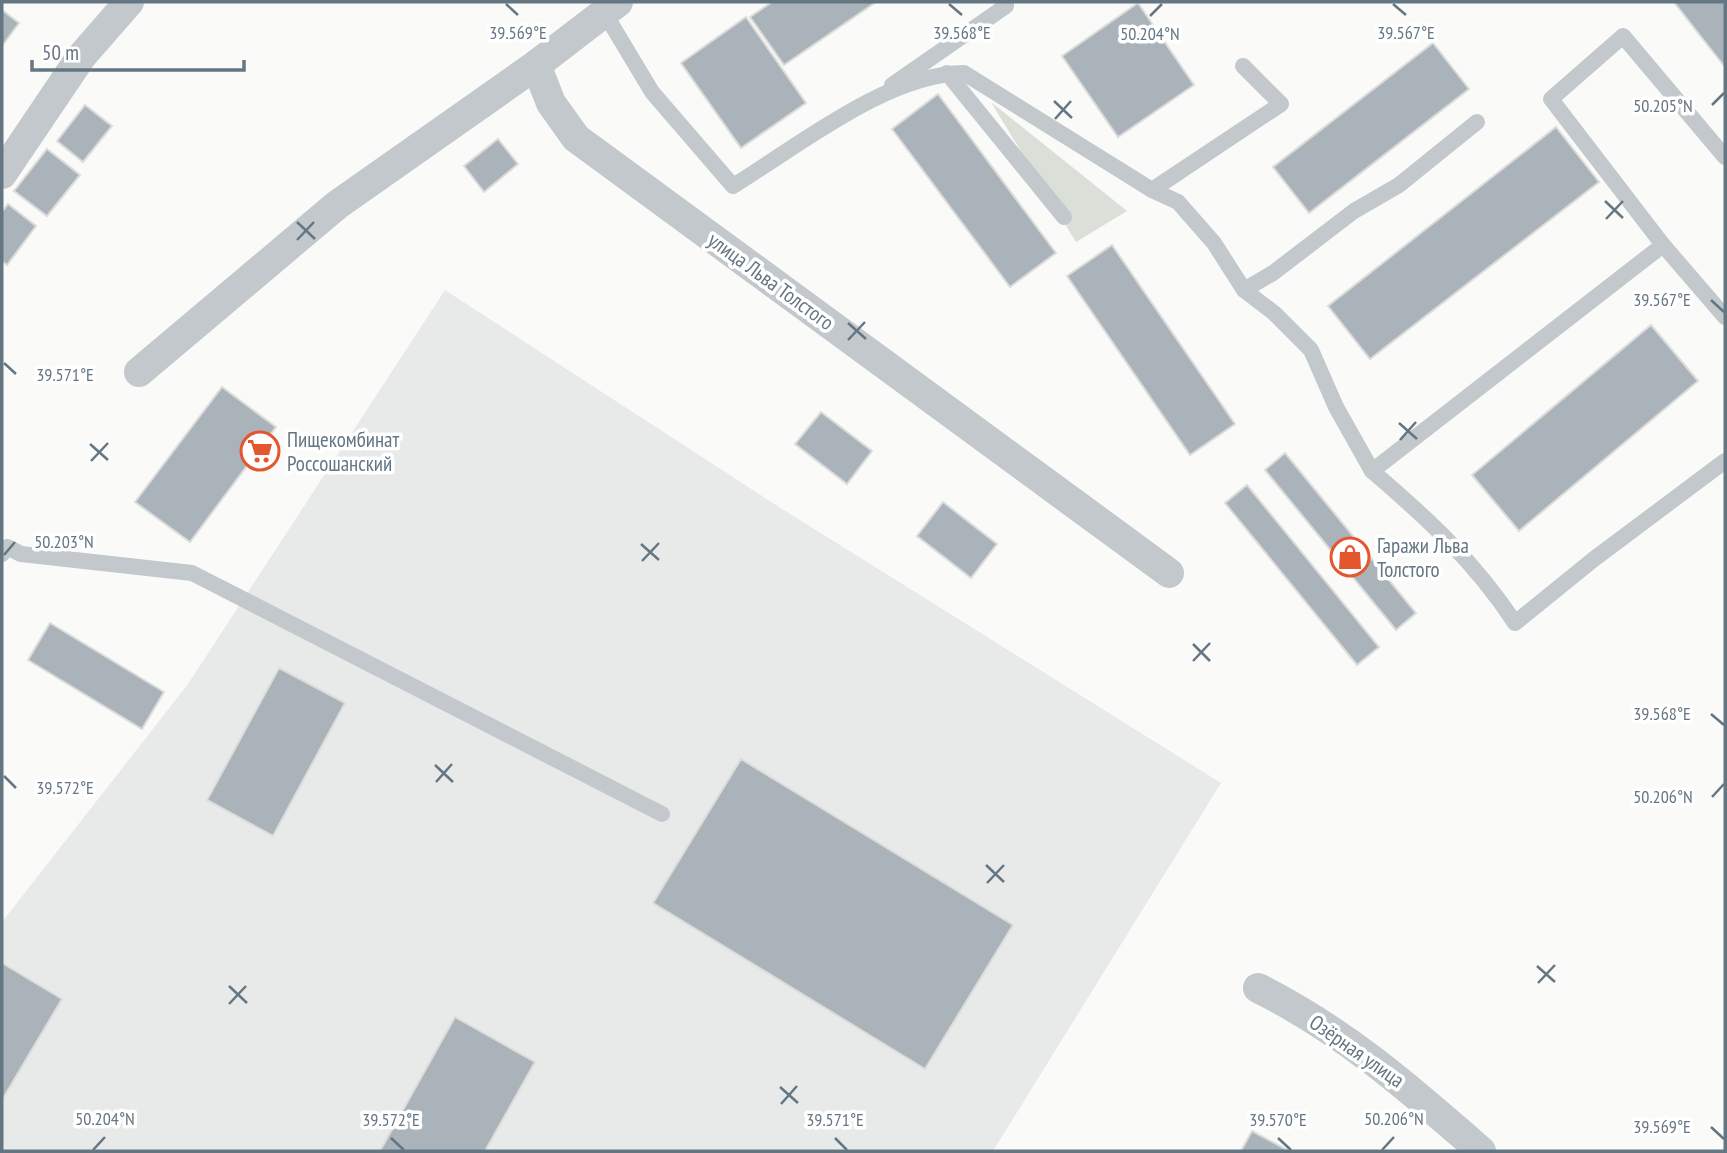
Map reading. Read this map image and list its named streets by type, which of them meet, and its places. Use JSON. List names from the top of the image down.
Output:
{
  "streets": {
    "street": ["улица Льва Толстого", "Озёрная улица"]
  },
  "places": {
    "supermarket": ["Пищекомбинат Россошанский"],
    "shop": ["Гаражи Льва Толстого"]
  },
  "scale_bar": "50 m",
  "coordinates": [
    "39.568°E",
    "39.569°E",
    "39.567°E",
    "50.204°N",
    "50.205°N",
    "39.571°E",
    "50.203°N",
    "39.572°E",
    "50.206°N",
    "39.570°E"
  ]
}
